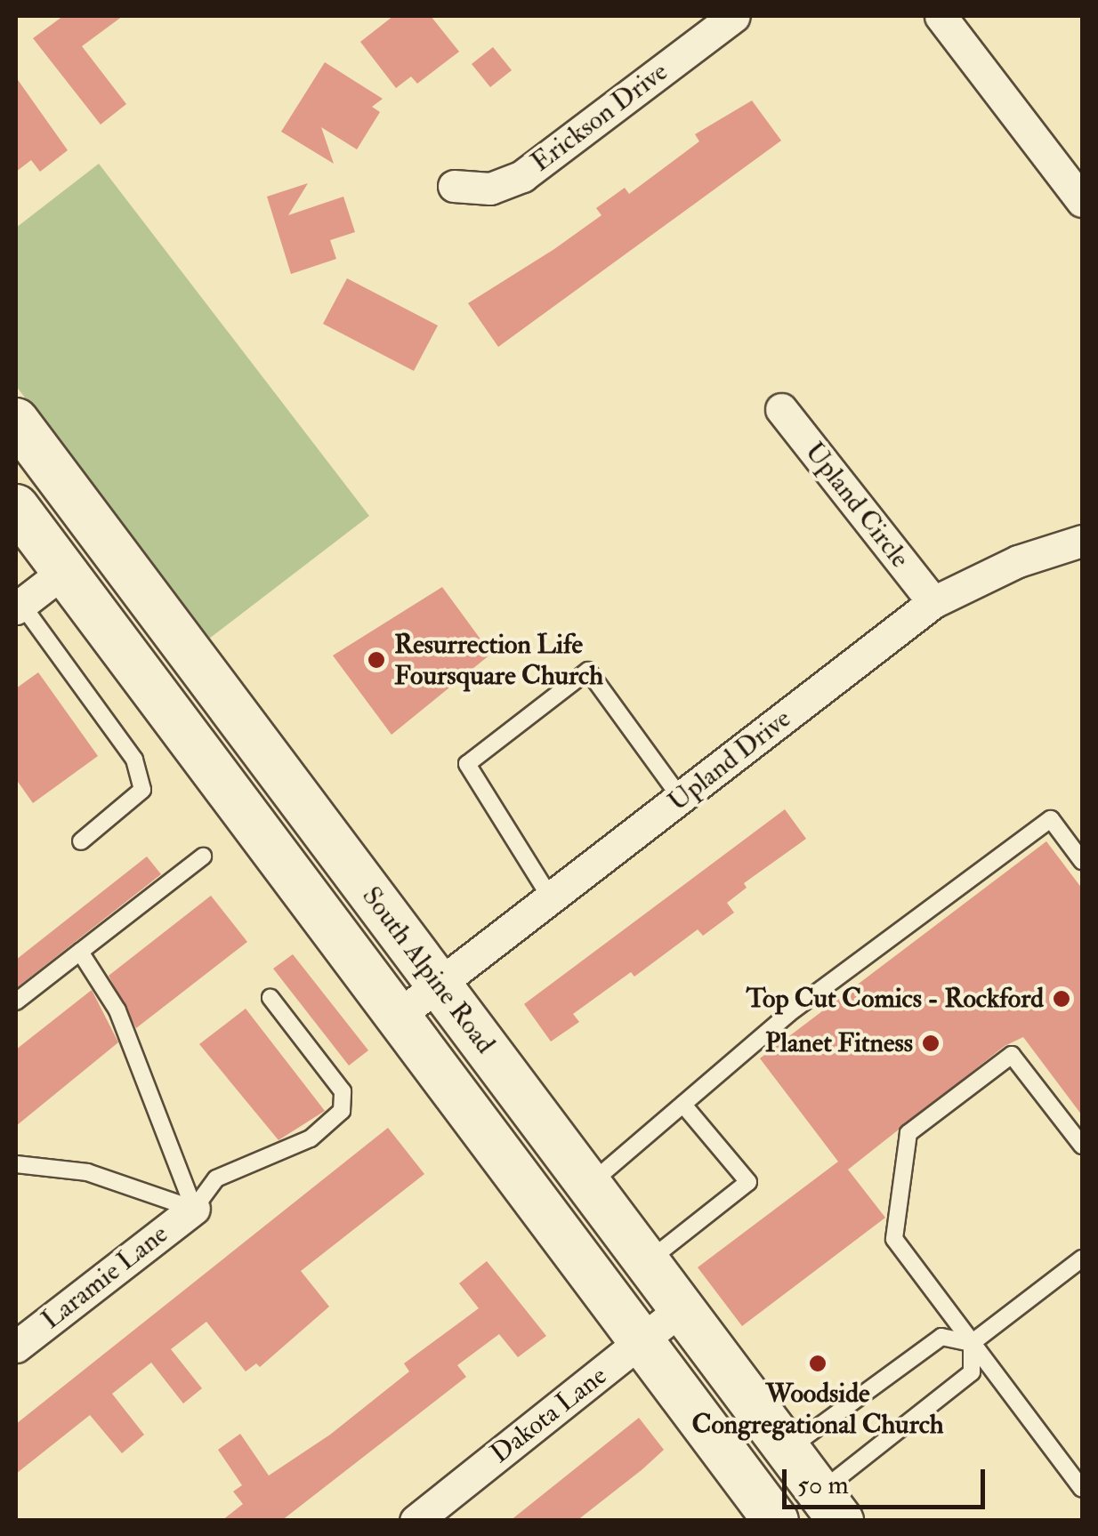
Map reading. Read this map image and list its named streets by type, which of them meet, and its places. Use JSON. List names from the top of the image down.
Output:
{
  "streets": {
    "main road": ["South Alpine Road"],
    "street": [
      "Erickson Drive",
      "Upland Circle",
      "Upland Drive",
      "Laramie Lane",
      "Dakota Lane"
    ]
  },
  "crossings": [
    ["Upland Circle", "Upland Drive"],
    ["Upland Drive", "South Alpine Road"],
    ["South Alpine Road", "Dakota Lane"]
  ],
  "places": [
    "Resurrection Life Foursquare Church",
    "Top Cut Comics - Rockford",
    "Planet Fitness",
    "Woodside Congregational Church"
  ],
  "scale_bar": "50 m"
}
